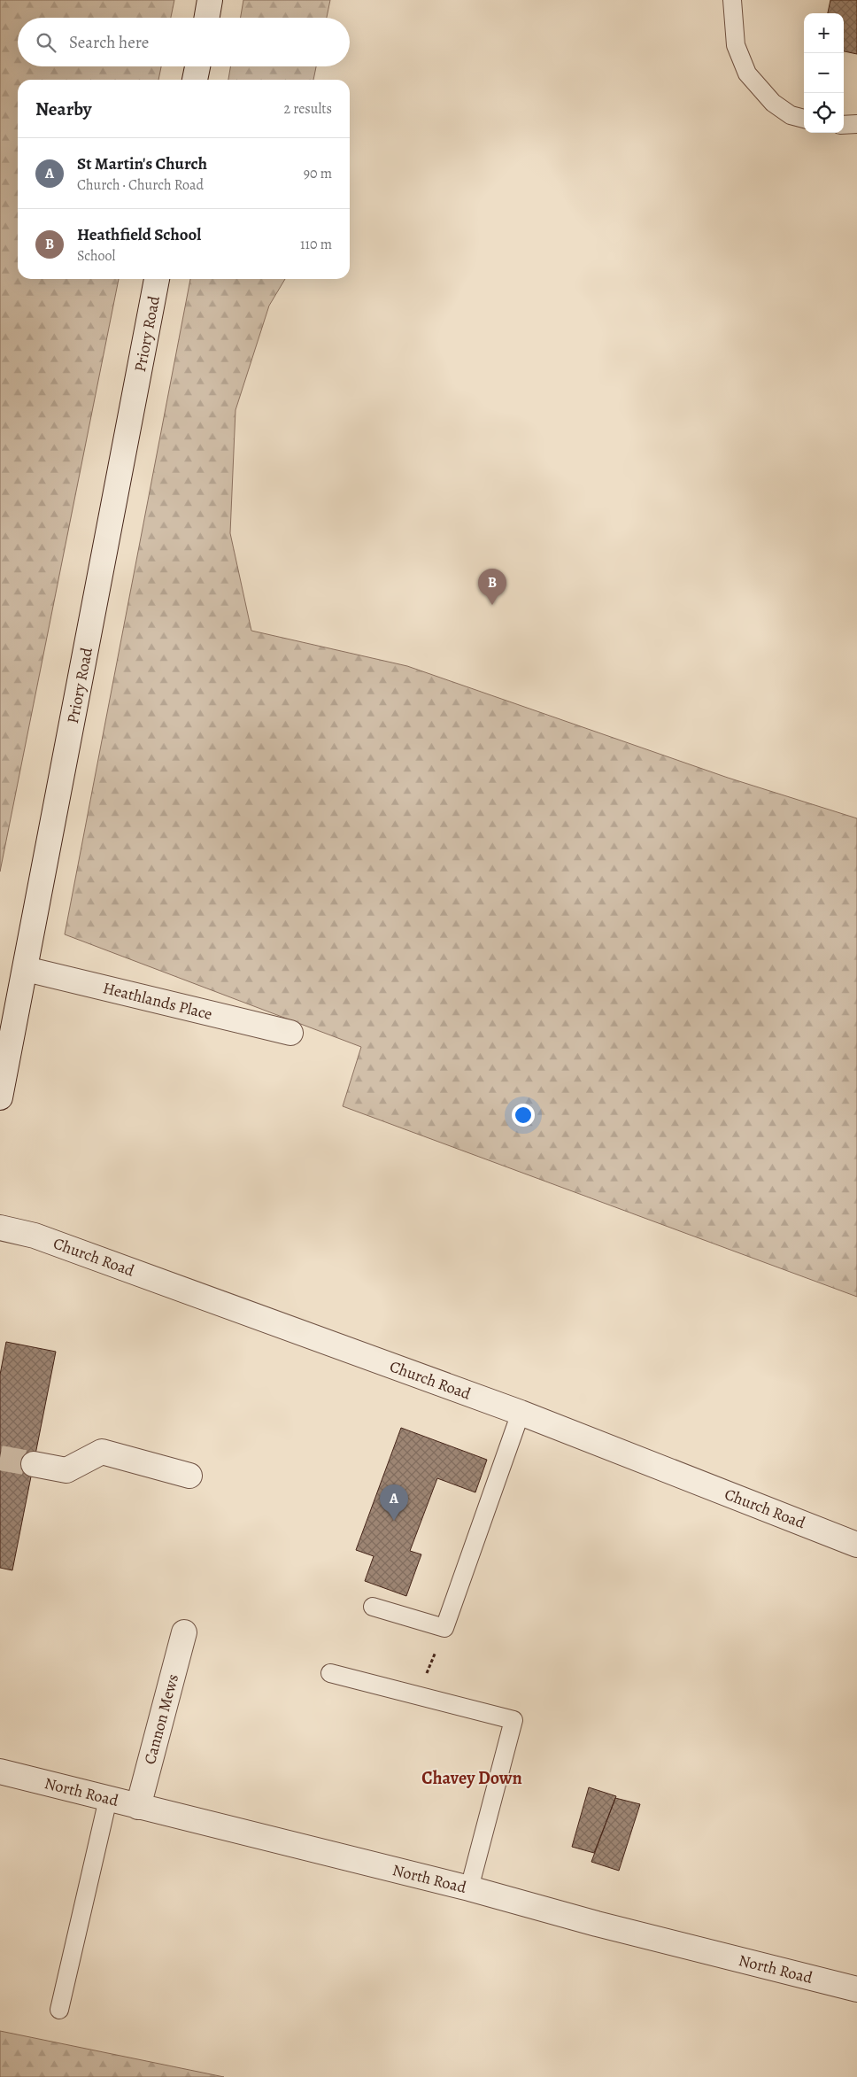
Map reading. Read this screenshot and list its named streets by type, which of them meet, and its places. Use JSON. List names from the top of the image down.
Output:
{
  "streets": {
    "street": [
      "Priory Road",
      "Heathlands Place",
      "Church Road",
      "Cannon Mews",
      "North Road"
    ]
  },
  "crossings": [
    ["Priory Road", "Heathlands Place"],
    ["Cannon Mews", "North Road"]
  ],
  "districts": ["Chavey Down"],
  "page": {
    "map_buttons": ["+", "−"],
    "search": "Search here",
    "heading": ["Nearby", "2 results"],
    "list": [
      {
        "mark": "A",
        "name": "St Martin's Church",
        "note": "Church · Church Road",
        "value": "90 m"
      },
      {
        "mark": "B",
        "name": "Heathfield School",
        "note": "School",
        "value": "110 m"
      }
    ],
    "pins": ["B", "A"]
  }
}
